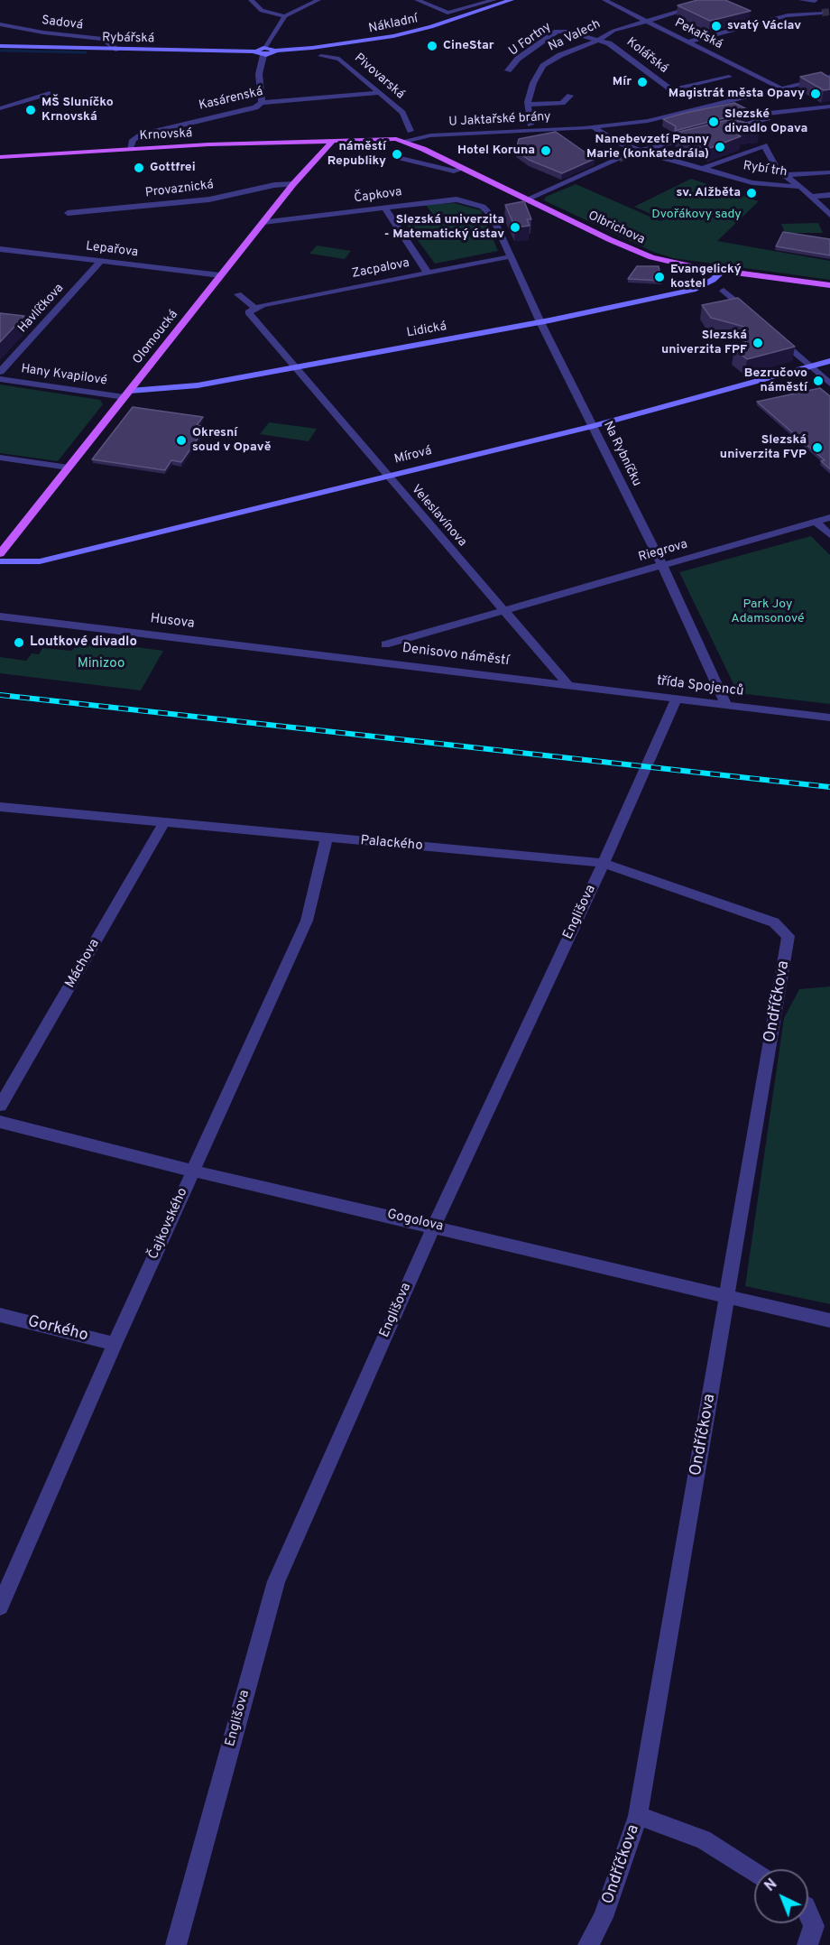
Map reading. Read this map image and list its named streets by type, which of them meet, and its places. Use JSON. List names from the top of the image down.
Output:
{
  "streets": {
    "main road": ["Krnovská", "Olbrichova", "Olomoucká"],
    "street": [
      "Sadová",
      "Nákladní",
      "Pekařská",
      "Na Valech",
      "Rybářská",
      "U Fortny",
      "Kolářská",
      "Pivovarská",
      "Kasárenská",
      "U Jaktařské brány",
      "Rybí trh",
      "Provaznická",
      "Čapkova",
      "Lepařova",
      "Zacpalova",
      "Havlíčkova",
      "Lidická",
      "Hany Kvapilové",
      "Na Rybníčku",
      "Mírová",
      "Veleslavínova",
      "Riegrova",
      "Husova",
      "Denisovo náměstí",
      "třída Spojenců",
      "Palackého",
      "Englišova",
      "Máchova",
      "Ondříčkova",
      "Gogolova",
      "Čajkovského",
      "Gorkého"
    ]
  },
  "crossings": [
    ["Sadová", "Rybářská"],
    ["Nákladní", "Rybářská"],
    ["Pekařská", "Na Valech"],
    ["Pekařská", "U Jaktařské brány"],
    ["Na Valech", "U Fortny"],
    ["Na Valech", "Kolářská"],
    ["U Fortny", "Kolářská"],
    ["Pivovarská", "Kasárenská"],
    ["Kasárenská", "Krnovská"],
    ["U Jaktařské brány", "Rybí trh"],
    ["U Jaktařské brány", "Olbrichova"],
    ["Krnovská", "Olomoucká"],
    ["Provaznická", "Olomoucká"],
    ["Čapkova", "Olomoucká"],
    ["Čapkova", "Na Rybníčku"],
    ["Olbrichova", "Lidická"],
    ["Lepařova", "Havlíčkova"],
    ["Lepařova", "Olomoucká"],
    ["Zacpalova", "Na Rybníčku"],
    ["Zacpalova", "Veleslavínova"],
    ["Lidická", "Olomoucká"],
    ["Lidická", "Hany Kvapilové"],
    ["Lidická", "Na Rybníčku"],
    ["Lidická", "Veleslavínova"],
    ["Olomoucká", "Hany Kvapilové"],
    ["Na Rybníčku", "Mírová"],
    ["Na Rybníčku", "Riegrova"],
    ["Na Rybníčku", "třída Spojenců"],
    ["Mírová", "Veleslavínova"],
    ["Veleslavínova", "Riegrova"],
    ["Veleslavínova", "Denisovo náměstí"],
    ["Veleslavínova", "třída Spojenců"],
    ["Husova", "Denisovo náměstí"],
    ["Denisovo náměstí", "třída Spojenců"],
    ["třída Spojenců", "Englišova"],
    ["Palackého", "Englišova"],
    ["Palackého", "Máchova"],
    ["Palackého", "Ondříčkova"],
    ["Palackého", "Čajkovského"],
    ["Englišova", "Gogolova"],
    ["Ondříčkova", "Gogolova"],
    ["Gogolova", "Čajkovského"],
    ["Čajkovského", "Gorkého"]
  ],
  "parks": ["Dvořákovy sady", "Park Joy Adamsonové", "Minizoo"],
  "places": [
    "svatý Václav",
    "CineStar",
    "Mír",
    "Magistrát města Opavy",
    "MŠ Sluníčko Krnovská",
    "Slezské divadlo Opava",
    "Nanebevzetí Panny Marie (konkatedrála)",
    "Hotel Koruna",
    "náměstí Republiky",
    "Gottfrei",
    "sv. Alžběta",
    "Slezská univerzita - Matematický ústav",
    "Evangelický kostel",
    "Slezská univerzita FPF",
    "Bezručovo náměstí",
    "Okresní soud v Opavě",
    "Slezská univerzita FVP",
    "Loutkové divadlo"
  ],
  "north": "top left"
}
